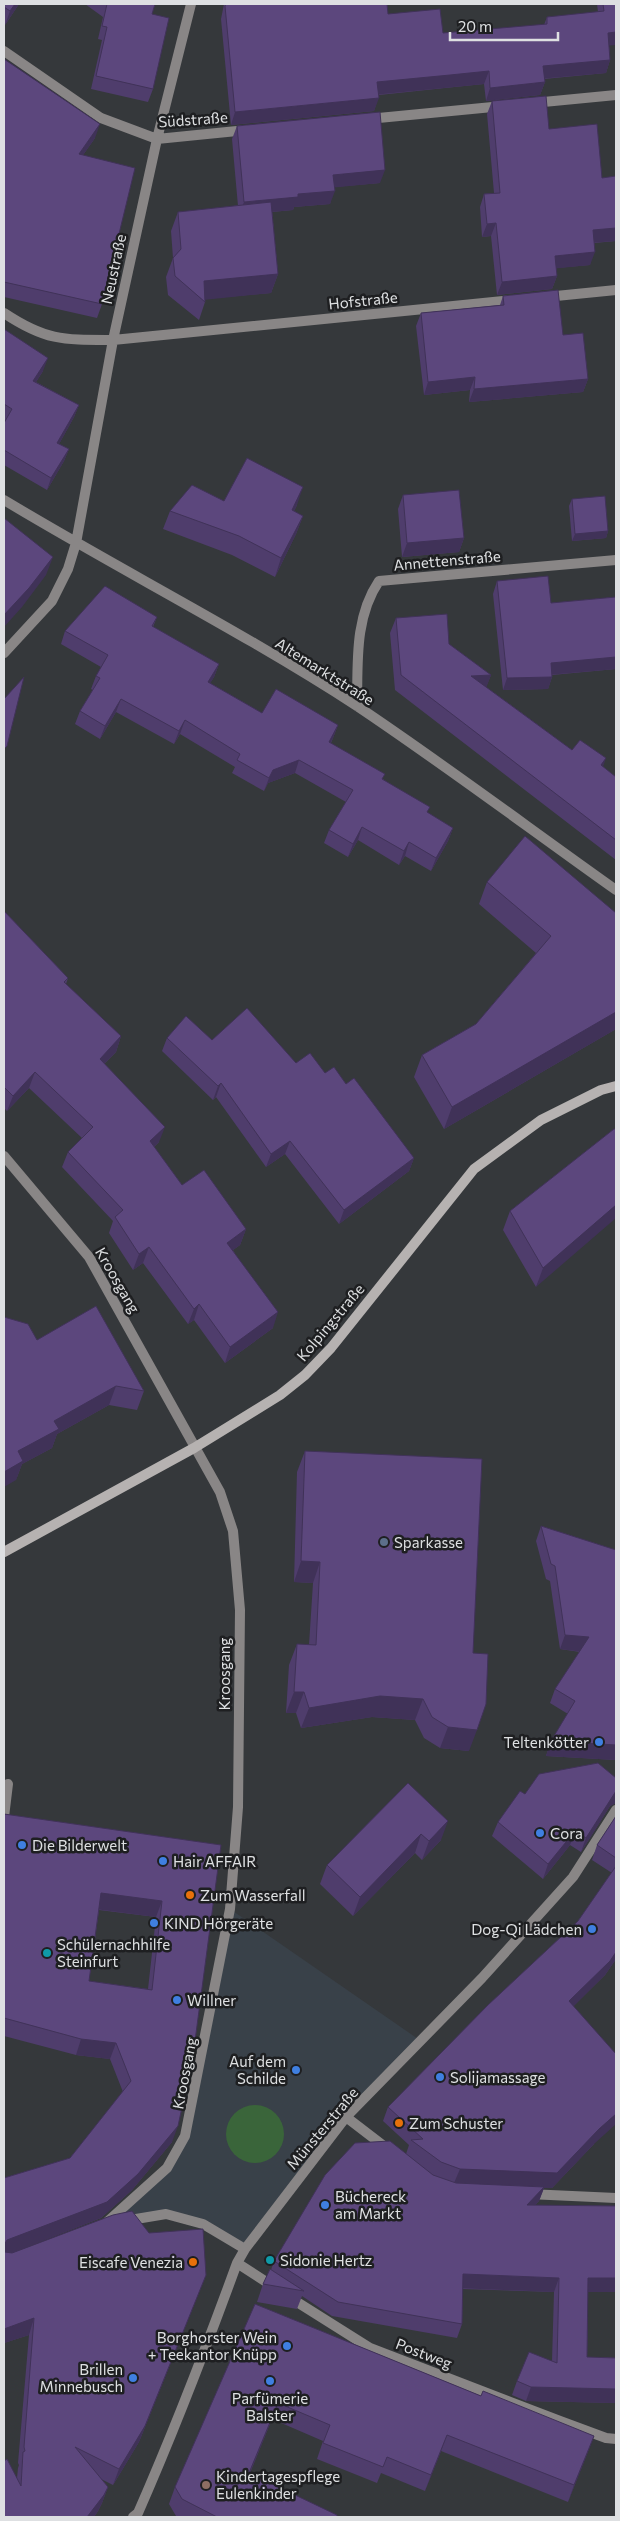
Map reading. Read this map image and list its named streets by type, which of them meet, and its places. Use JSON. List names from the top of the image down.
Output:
{
  "streets": {
    "street": [
      "Südstraße",
      "Neustraße",
      "Hofstraße",
      "Annettenstraße",
      "Altemarktstraße",
      "Kroosgang",
      "Kolpingstraße",
      "Münsterstraße",
      "Postweg"
    ]
  },
  "crossings": [
    ["Südstraße", "Neustraße"],
    ["Neustraße", "Hofstraße"],
    ["Neustraße", "Altemarktstraße"],
    ["Annettenstraße", "Altemarktstraße"],
    ["Kroosgang", "Kolpingstraße"],
    ["Kroosgang", "Münsterstraße"],
    ["Münsterstraße", "Postweg"]
  ],
  "places": [
    "Sparkasse",
    "Teltenkötter",
    "Cora",
    "Die Bilderwelt",
    "Hair AFFAIR",
    "Zum Wasserfall",
    "KIND Hörgeräte",
    "Dog-Qi Lädchen",
    "Schülernachhilfe Steinfurt",
    "Willner",
    "Auf dem Schilde",
    "Solijamassage",
    "Zum Schuster",
    "Büchereck am Markt",
    "Sidonie Hertz",
    "Eiscafe Venezia",
    "Borghorster Wein + Teekantor Knüpp",
    "Brillen Minnebusch",
    "Parfümerie Balster",
    "Kindertagespflege Eulenkinder"
  ],
  "scale_bar": "20 m"
}
